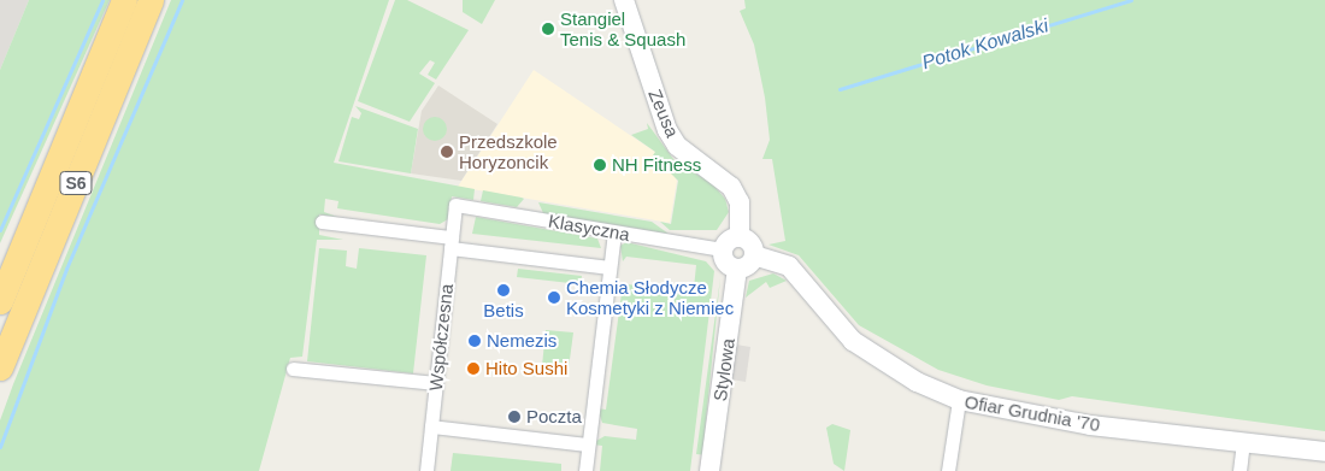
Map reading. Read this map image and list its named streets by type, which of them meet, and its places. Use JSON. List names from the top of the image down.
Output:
{
  "streets": {
    "highway": ["S6"],
    "street": [
      "Zeusa",
      "Klasyczna",
      "Współczesna",
      "Stylowa",
      "Ofiar Grudnia '70"
    ]
  },
  "crossings": [
    ["Zeusa", "Klasyczna"],
    ["Zeusa", "Stylowa"],
    ["Zeusa", "Ofiar Grudnia '70"],
    ["Klasyczna", "Współczesna"],
    ["Klasyczna", "Stylowa"],
    ["Klasyczna", "Ofiar Grudnia '70"],
    ["Stylowa", "Ofiar Grudnia '70"]
  ],
  "water": ["Potok Kowalski"],
  "places": [
    "Stangiel Tenis & Squash",
    "Przedszkole Horyzoncik",
    "NH Fitness",
    "Betis",
    "Chemia Słodycze Kosmetyki z Niemiec",
    "Nemezis",
    "Hito Sushi",
    "Poczta"
  ]
}
